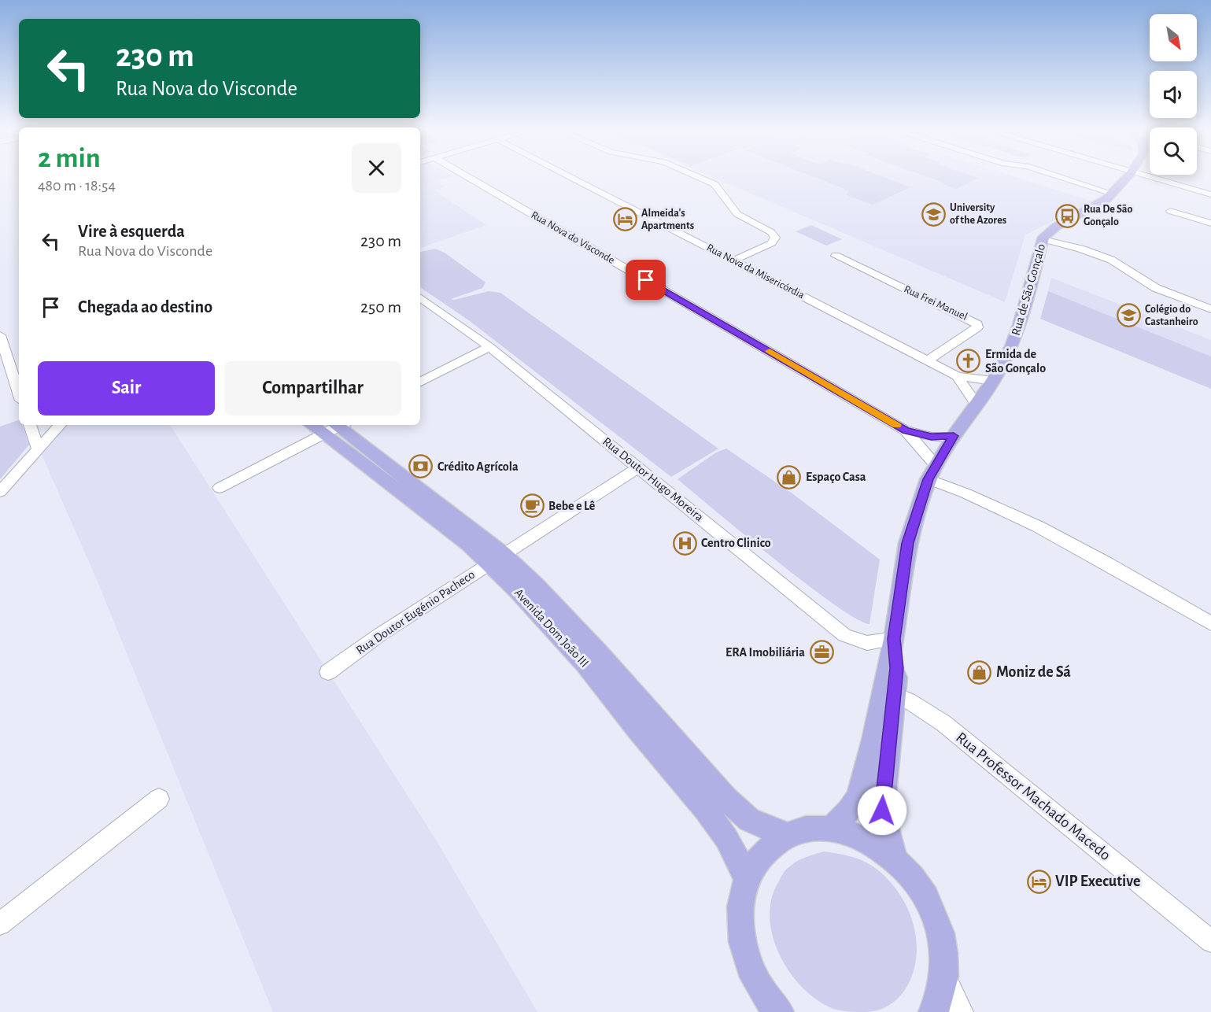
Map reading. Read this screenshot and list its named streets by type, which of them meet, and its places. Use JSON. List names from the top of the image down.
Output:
{
  "streets": {
    "main road": ["Rua de São Gonçalo", "Avenida Dom João III"],
    "street": [
      "Rua Nova do Visconde",
      "Rua Nova da Misericórdia",
      "Rua Frei Manuel",
      "Rua Doutor Hugo Moreira",
      "Rua Doutor Eugénio Pacheco",
      "Rua Professor Machado Macedo"
    ]
  },
  "crossings": [
    ["Rua Nova do Visconde", "Rua de São Gonçalo"],
    ["Rua Nova da Misericórdia", "Rua de São Gonçalo"],
    ["Rua Nova da Misericórdia", "Rua Frei Manuel"],
    ["Rua de São Gonçalo", "Rua Doutor Hugo Moreira"],
    ["Rua de São Gonçalo", "Rua Professor Machado Macedo"],
    ["Rua Doutor Hugo Moreira", "Rua Doutor Eugénio Pacheco"],
    ["Rua Doutor Eugénio Pacheco", "Avenida Dom João III"]
  ],
  "places": {
    "school or university": ["University of the Azores", "Colégio do Castanheiro"],
    "bus stop": ["Rua De São Gonçalo"],
    "hotel": ["Almeida's Apartments", "VIP Executive"],
    "church": ["Ermida de São Gonçalo"],
    "bank": ["Crédito Agrícola"],
    "shop": ["Espaço Casa", "Moniz de Sá"],
    "cafe": ["Bebe e Lê"],
    "hospital": ["Centro Clinico"],
    "office": ["ERA Imobiliária"]
  },
  "north": "bottom right",
  "page": {
    "turn": ["230 m", "Rua Nova do Visconde"],
    "heading": ["2 min", "480 m · 18:54"],
    "list": [
      {
        "name": "Vire à esquerda",
        "note": "Rua Nova do Visconde",
        "value": "230 m"
      },
      {
        "name": "Chegada ao destino",
        "value": "250 m"
      }
    ],
    "buttons": ["Sair", "Compartilhar"]
  }
}
